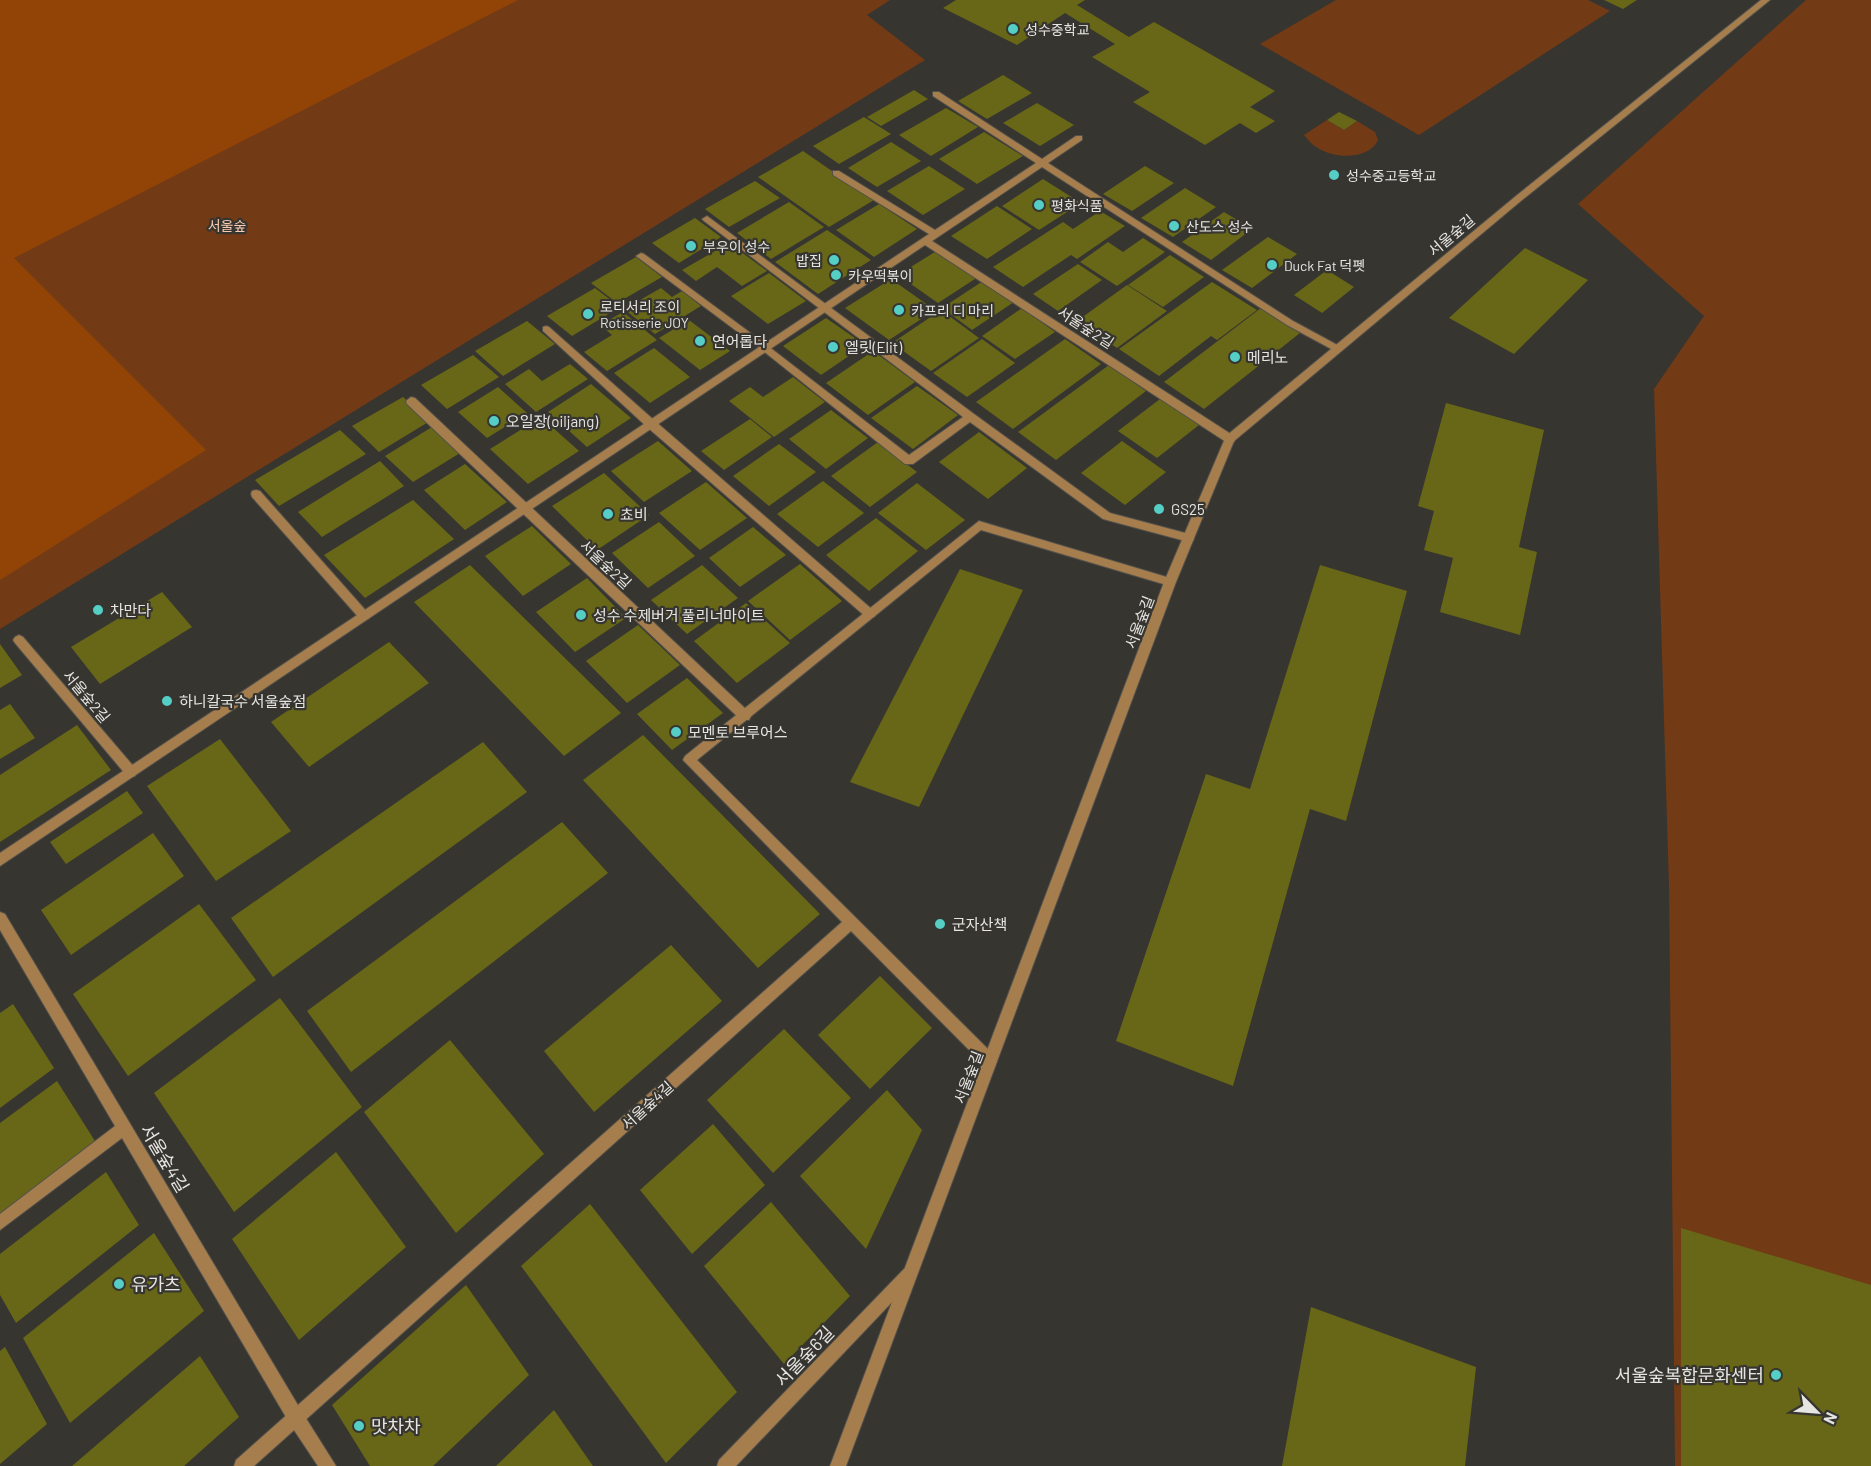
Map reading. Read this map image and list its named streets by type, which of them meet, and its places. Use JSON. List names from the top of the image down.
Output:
{
  "streets": {
    "street": [
      "서울숲길",
      "서울숲2길",
      "서울숲4길",
      "서울숲6길"
    ]
  },
  "crossings": [
    ["서울숲길", "서울숲2길"],
    ["서울숲길", "서울숲6길"]
  ],
  "parks": ["서울숲"],
  "places": [
    "성수중학교",
    "성수중고등학교",
    "평화식품",
    "산도스 성수",
    "부우이 성수",
    "밥집",
    "Duck Fat 덕펫",
    "카우떡볶이",
    "카프리 디 마리",
    "로티서리 조이 Rotisserie JOY",
    "연어롭다",
    "엘릿(Elit)",
    "메리노",
    "오일장(oiljang)",
    "GS25",
    "쵸비",
    "차만다",
    "성수 수제버거 풀리너마이트",
    "하니칼국수 서울숲점",
    "모멘토 브루어스",
    "군자산책",
    "유가츠",
    "서울숲복합문화센터",
    "맛차차"
  ],
  "north": "bottom right"
}
